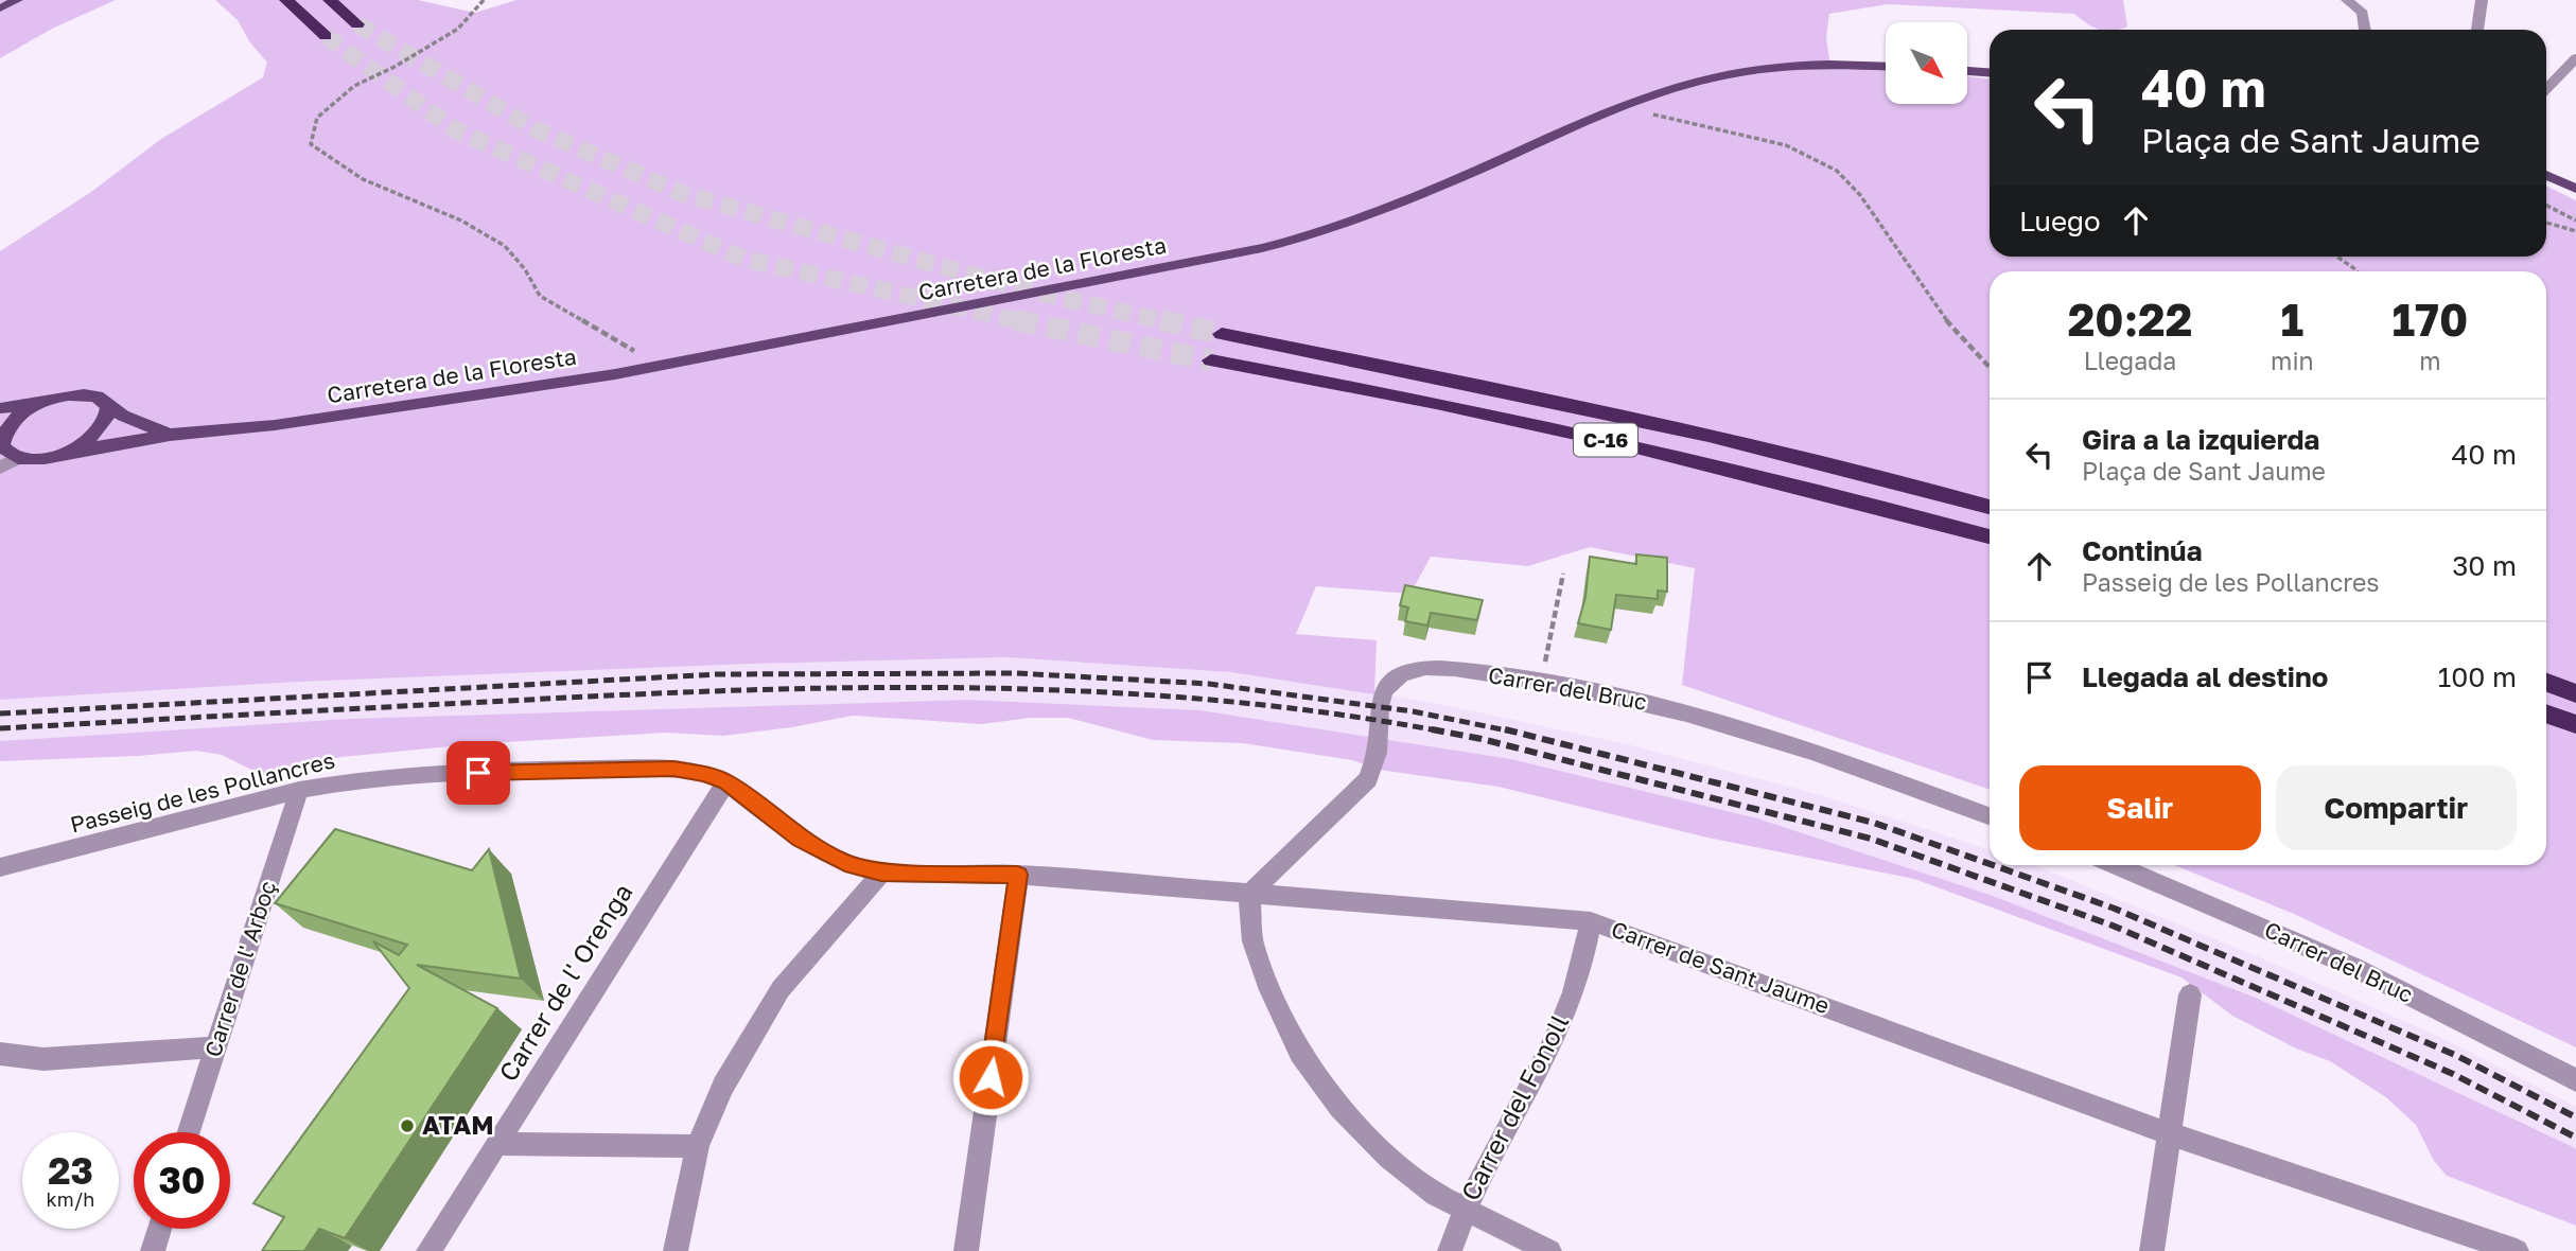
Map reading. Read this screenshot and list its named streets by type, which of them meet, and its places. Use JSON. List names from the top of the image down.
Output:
{
  "streets": {
    "highway": ["C-16"],
    "main road": ["Carretera de la Floresta"],
    "street": [
      "Carrer del Bruc",
      "Passeig de les Pollancres",
      "Carrer de Sant Jaume",
      "Carrer de l' Arboç",
      "Carrer de l' Orenga",
      "Carrer del Fonoll"
    ]
  },
  "crossings": [
    ["Carrer del Bruc", "Carrer de Sant Jaume"],
    ["Passeig de les Pollancres", "Carrer de Sant Jaume"],
    ["Passeig de les Pollancres", "Carrer de l' Arboç"],
    ["Passeig de les Pollancres", "Carrer de l' Orenga"],
    ["Carrer de Sant Jaume", "Carrer del Fonoll"]
  ],
  "places": ["ATAM"],
  "north": "bottom right",
  "page": {
    "turn": ["40 m", "Plaça de Sant Jaume"],
    "then": "Luego",
    "eta": [
      "20:22",
      "Llegada",
      "1",
      "min",
      "170",
      "m"
    ],
    "list": [
      {
        "name": "Gira a la izquierda",
        "note": "Plaça de Sant Jaume",
        "value": "40 m"
      },
      {
        "name": "Continúa",
        "note": "Passeig de les Pollancres",
        "value": "30 m"
      },
      {
        "name": "Llegada al destino",
        "value": "100 m"
      }
    ],
    "buttons": ["Salir", "Compartir"],
    "speed": "23 km/h",
    "limit": "30"
  }
}
